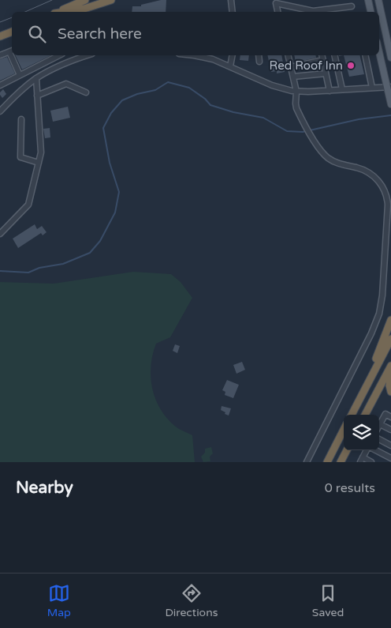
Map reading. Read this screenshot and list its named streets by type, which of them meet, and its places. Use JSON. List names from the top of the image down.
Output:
{
  "places": ["Red Roof Inn"],
  "page": {
    "search": "Search here",
    "heading": ["Nearby", "0 results"],
    "nav": ["Map", "Directions", "Saved"]
  }
}
